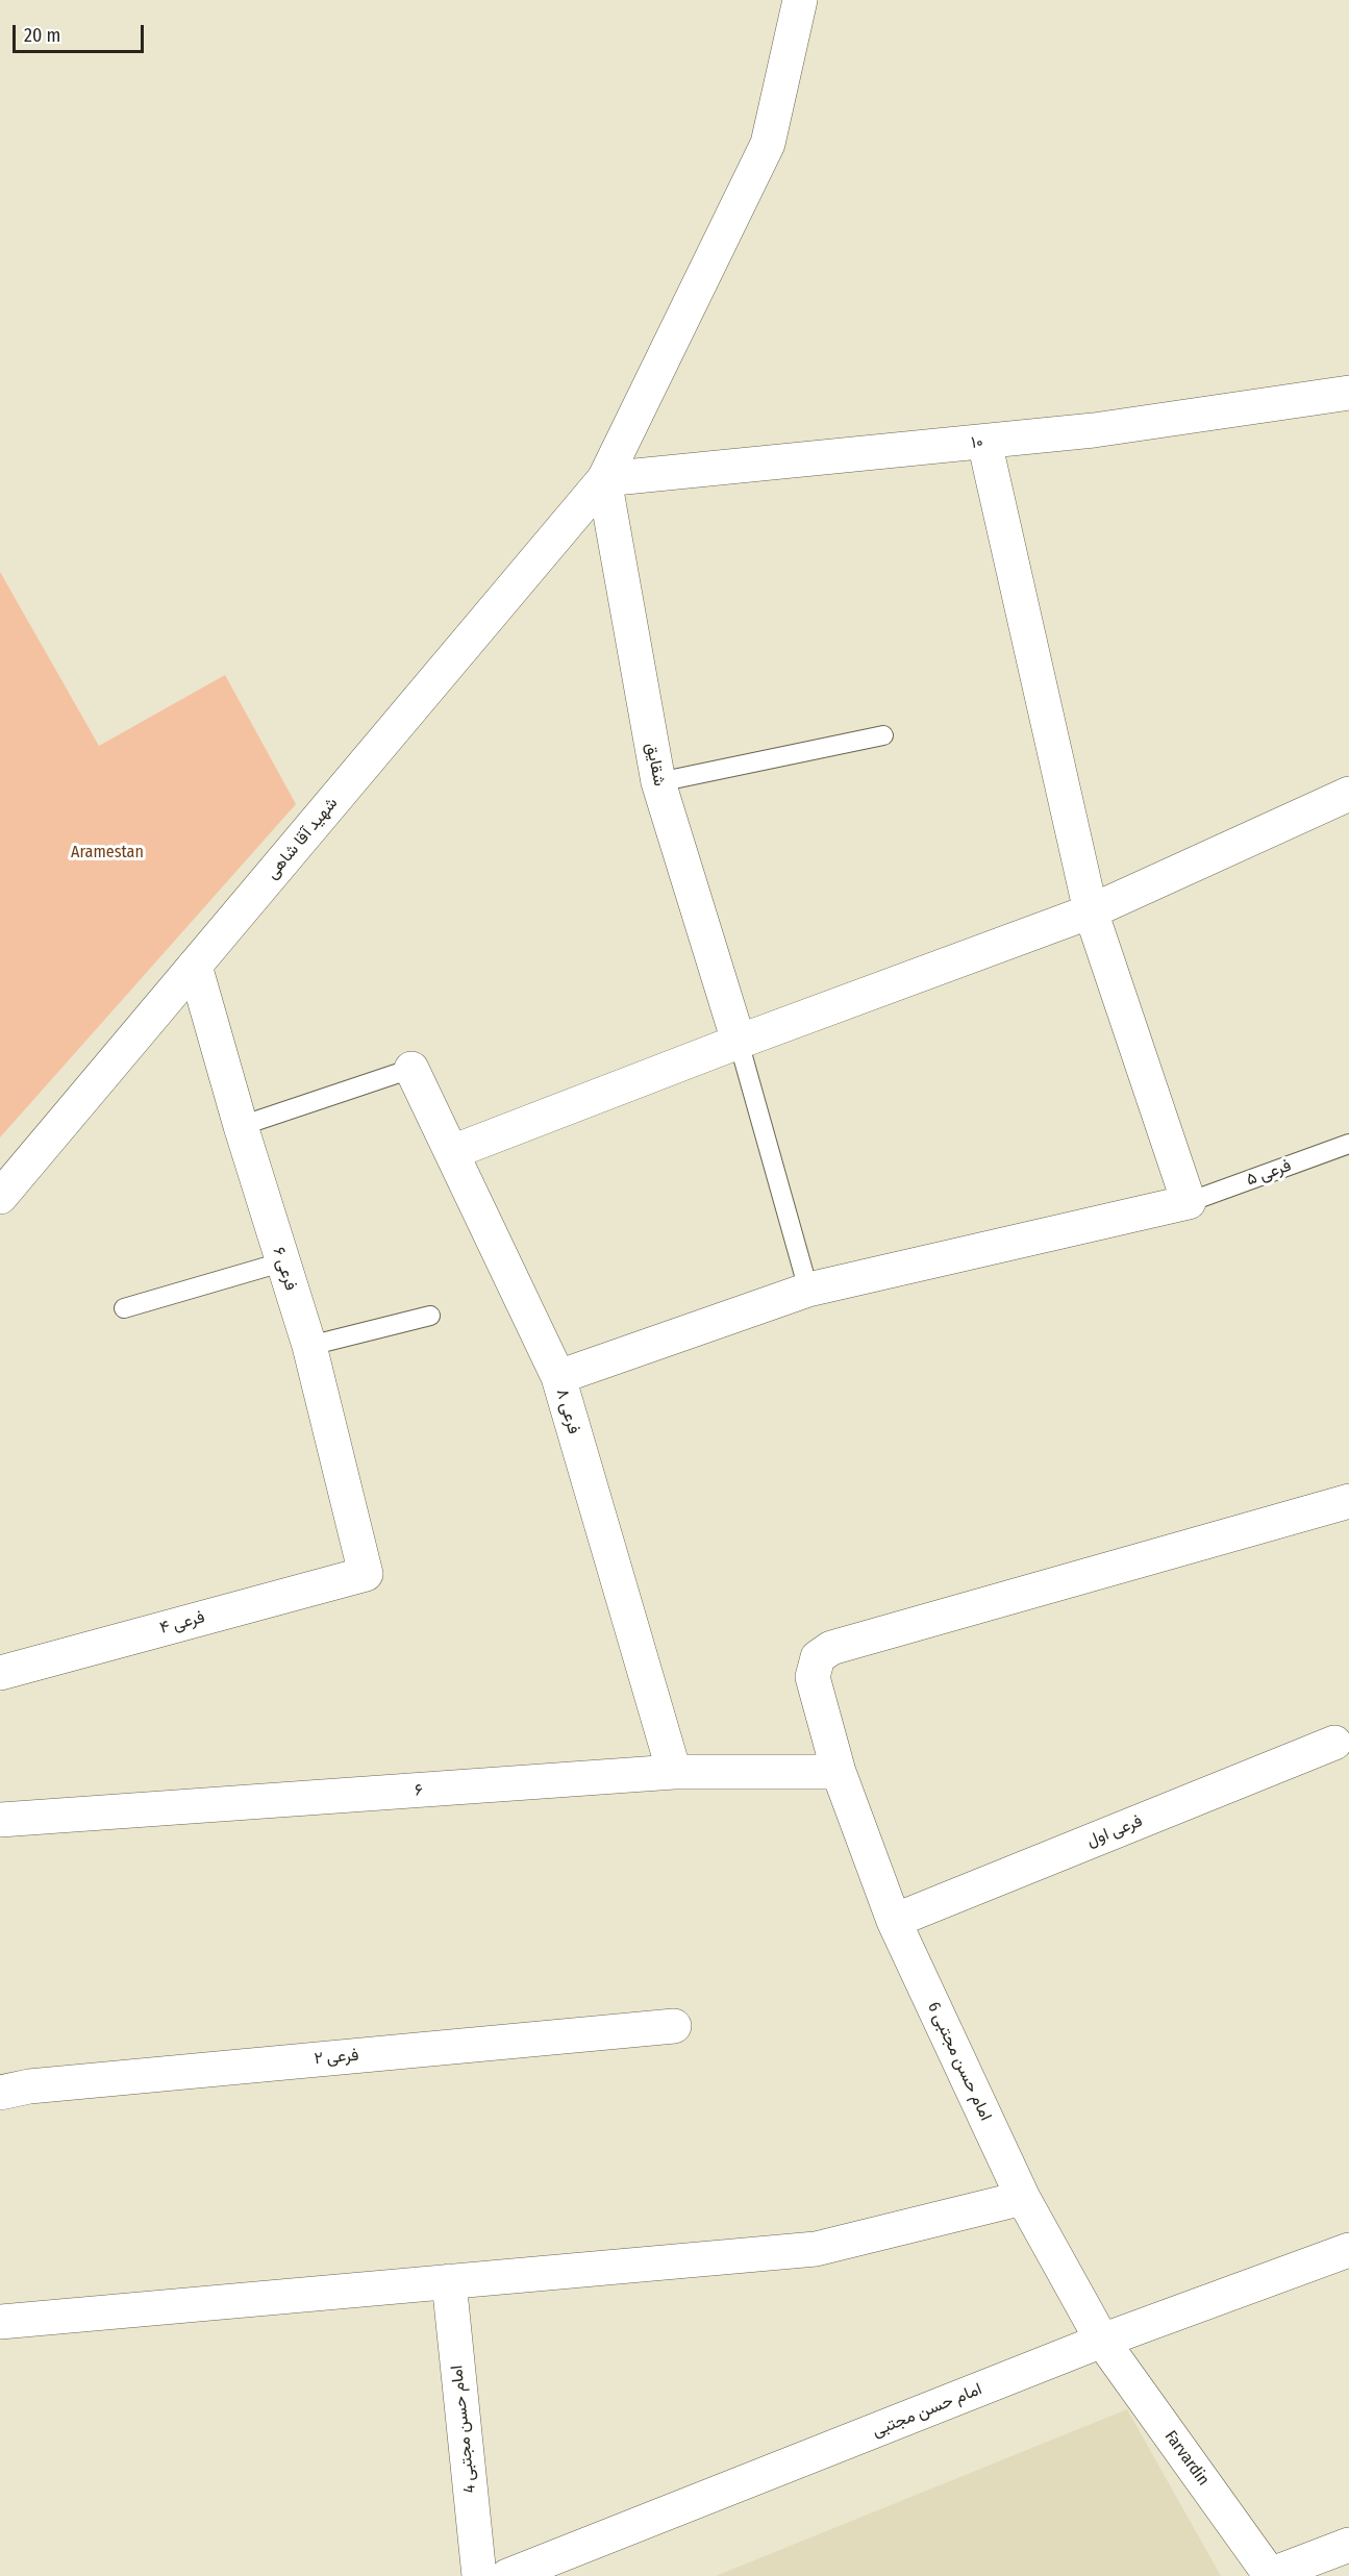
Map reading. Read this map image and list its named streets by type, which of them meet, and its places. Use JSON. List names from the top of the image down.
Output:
{
  "streets": {
    "street": [
      "۱۰",
      "شقایق",
      "شهید آقا شاهی",
      "فرعی ۶",
      "فرعی ۸",
      "فرعی ۴",
      "۶",
      "فرعی اول",
      "فرعی ۲",
      "امام حسن مجتبی 6",
      "امام حسن مجتبی",
      "امام حسن مجتبی 4",
      "Farvardin"
    ],
    "lane": ["فرعی ۵"]
  },
  "crossings": [
    ["۱۰", "شقایق"],
    ["۱۰", "شهید آقا شاهی"],
    ["شقایق", "شهید آقا شاهی"],
    ["شهید آقا شاهی", "فرعی ۶"],
    ["فرعی ۶", "فرعی ۴"],
    ["فرعی ۸", "۶"],
    ["۶", "امام حسن مجتبی 6"],
    ["فرعی اول", "امام حسن مجتبی 6"],
    ["امام حسن مجتبی 6", "امام حسن مجتبی"],
    ["امام حسن مجتبی 6", "Farvardin"],
    ["امام حسن مجتبی", "Farvardin"]
  ],
  "parks": ["Aramestan"],
  "scale_bar": "20 m"
}
